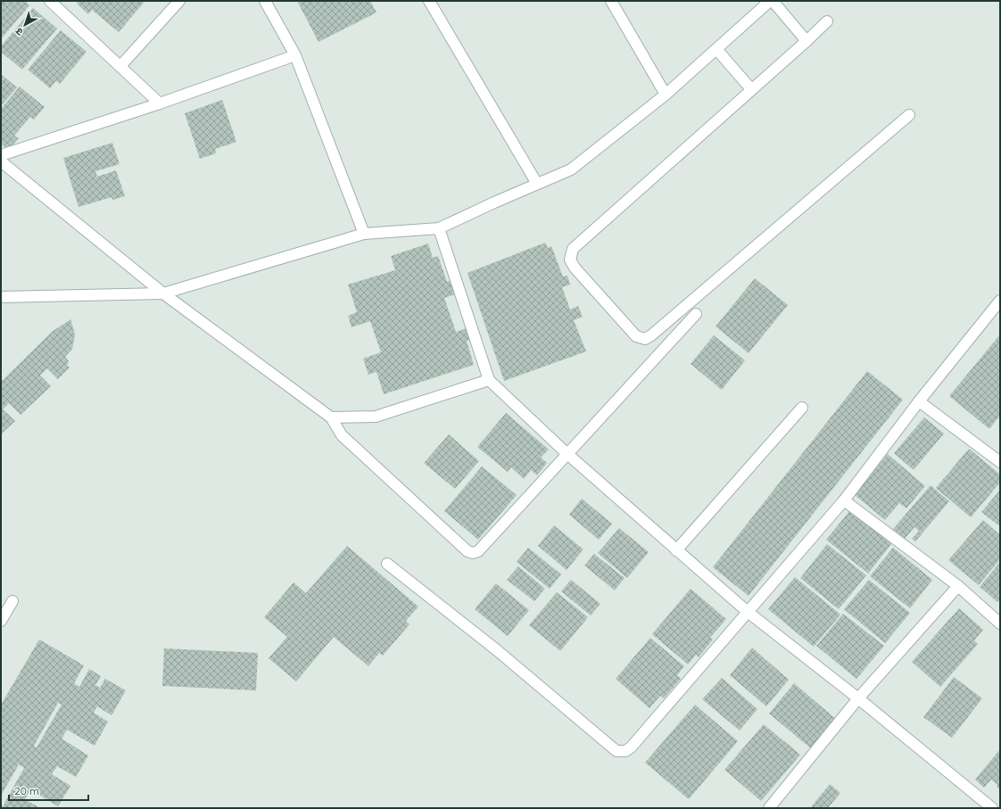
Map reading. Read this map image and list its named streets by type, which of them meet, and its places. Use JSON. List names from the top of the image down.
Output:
{
  "scale_bar": "20 m",
  "north": "bottom left"
}
